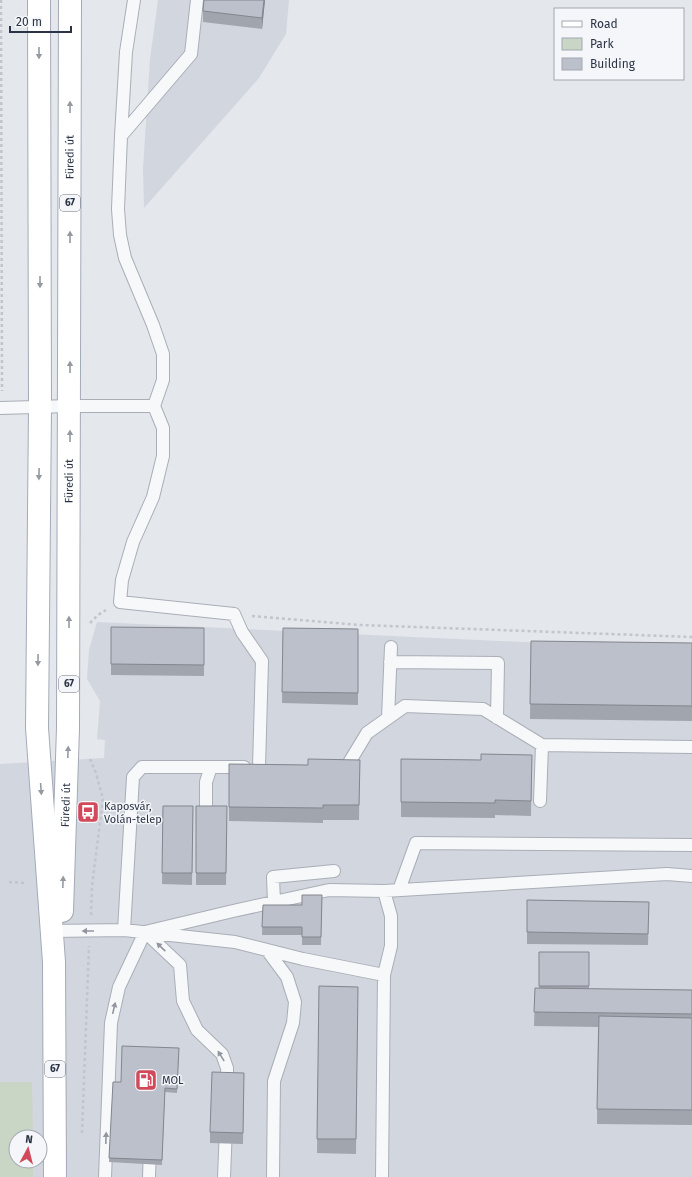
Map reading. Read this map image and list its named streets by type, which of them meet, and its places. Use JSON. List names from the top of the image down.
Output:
{
  "streets": {
    "main road": ["Füredi út", "67"]
  },
  "places": {
    "bus stop": ["Kaposvár, Volán-telep"],
    "fuel station": ["MOL"]
  },
  "legend": ["Road", "Park", "Building"],
  "scale_bar": "20 m",
  "north": "top"
}
